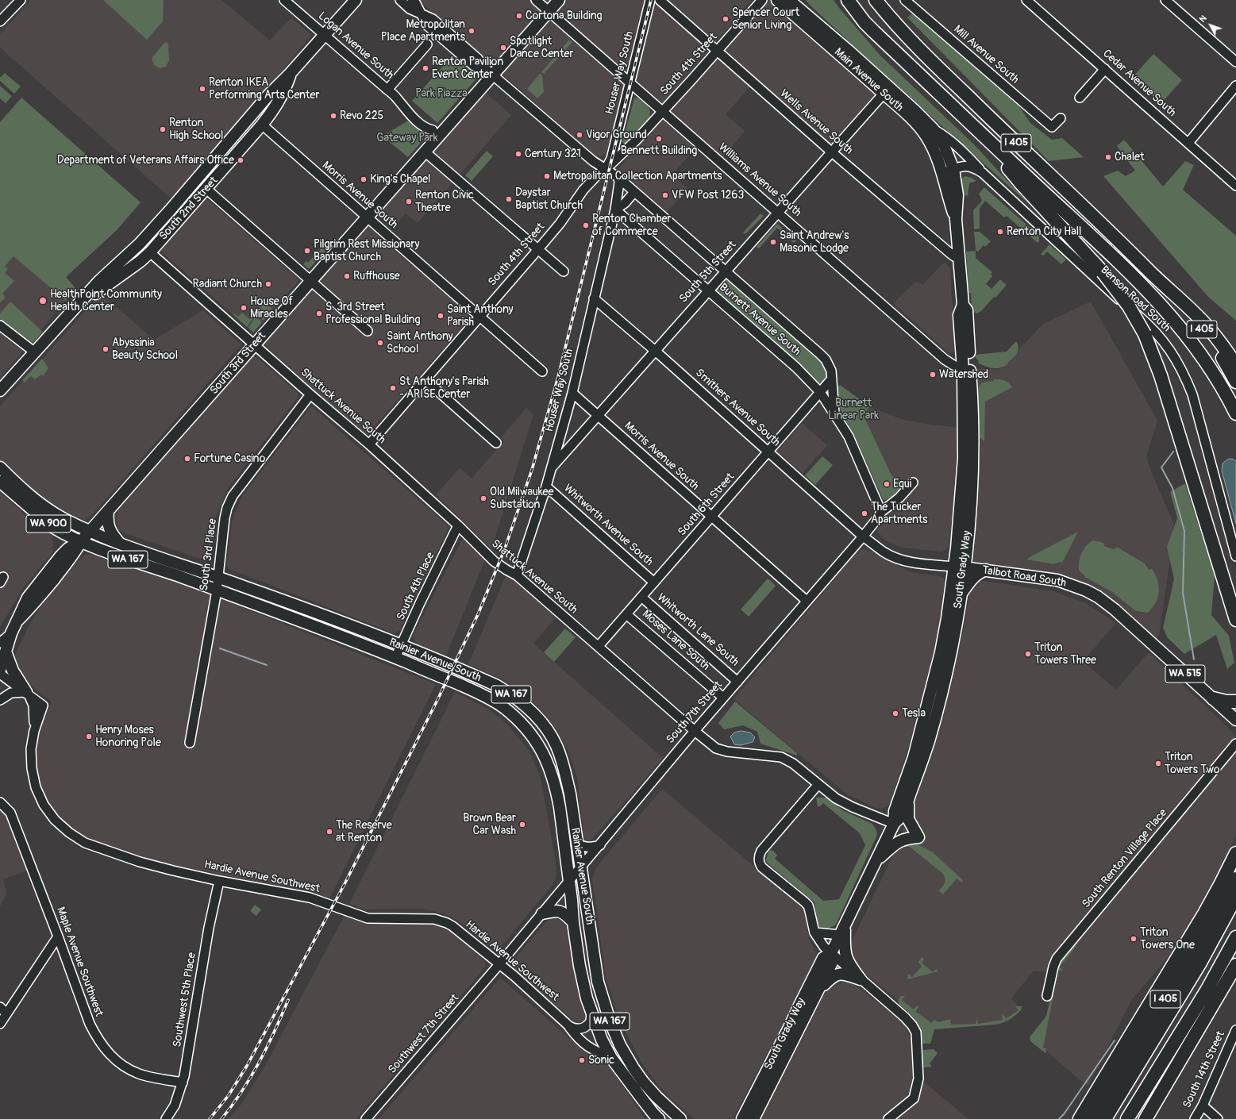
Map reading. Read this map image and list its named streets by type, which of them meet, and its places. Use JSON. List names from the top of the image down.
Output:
{
  "streets": {
    "highway": ["I 405"],
    "main road": [
      "Main Avenue South",
      "South 2nd Street",
      "South 3rd Street",
      "WA 900",
      "WA 167",
      "South Grady Way",
      "Talbot Road South",
      "Rainier Avenue South",
      "WA 515"
    ],
    "street": [
      "Logan Avenue South",
      "Mill Avenue South",
      "South 4th Street",
      "Houser Way South",
      "Cedar Avenue South",
      "Wells Avenue South",
      "Williams Avenue South",
      "Morris Avenue South",
      "South 5th Street",
      "Benson Road South",
      "Burnett Avenue South",
      "Shattuck Avenue South",
      "Smithers Avenue South",
      "South 6th Street",
      "Whitworth Avenue South",
      "South 3rd Place",
      "South 4th Place",
      "Whitworth Lane South",
      "Moses Lane South",
      "South 7th Street",
      "South Renton Village Place",
      "Hardie Avenue Southwest",
      "Maple Avenue Southwest",
      "Southwest 5th Place",
      "Southwest 7th Street",
      "South 14th Street"
    ]
  },
  "crossings": [
    ["Logan Avenue South", "South 2nd Street"],
    ["Logan Avenue South", "South 3rd Street"],
    ["South 4th Street", "Houser Way South"],
    ["South 4th Street", "Wells Avenue South"],
    ["South 4th Street", "Williams Avenue South"],
    ["South 4th Street", "Morris Avenue South"],
    ["South 4th Street", "Burnett Avenue South"],
    ["South 4th Street", "Shattuck Avenue South"],
    ["Houser Way South", "Williams Avenue South"],
    ["Houser Way South", "Morris Avenue South"],
    ["Houser Way South", "South 5th Street"],
    ["Houser Way South", "Burnett Avenue South"],
    ["Houser Way South", "Shattuck Avenue South"],
    ["Houser Way South", "Smithers Avenue South"],
    ["Houser Way South", "Whitworth Avenue South"],
    ["Main Avenue South", "South 5th Street"],
    ["Main Avenue South", "Benson Road South"],
    ["Main Avenue South", "South Grady Way"],
    ["Wells Avenue South", "South 5th Street"],
    ["Wells Avenue South", "South Grady Way"],
    ["Williams Avenue South", "South 5th Street"],
    ["Williams Avenue South", "South 3rd Street"],
    ["Williams Avenue South", "South Grady Way"],
    ["Morris Avenue South", "South 2nd Street"],
    ["Morris Avenue South", "South 5th Street"],
    ["Morris Avenue South", "South 3rd Street"],
    ["Morris Avenue South", "South 6th Street"],
    ["Morris Avenue South", "South 7th Street"],
    ["South 2nd Street", "Shattuck Avenue South"],
    ["South 5th Street", "Burnett Avenue South"],
    ["South 5th Street", "Smithers Avenue South"],
    ["Benson Road South", "South Grady Way"],
    ["Burnett Avenue South", "South 3rd Street"],
    ["Burnett Avenue South", "South 6th Street"],
    ["Burnett Avenue South", "South 7th Street"],
    ["South 3rd Street", "Shattuck Avenue South"],
    ["South 3rd Street", "WA 900"],
    ["South 3rd Street", "Rainier Avenue South"],
    ["Shattuck Avenue South", "South 6th Street"],
    ["Shattuck Avenue South", "South 3rd Place"],
    ["Shattuck Avenue South", "South Grady Way"],
    ["Shattuck Avenue South", "South 4th Place"],
    ["Shattuck Avenue South", "South 7th Street"],
    ["Smithers Avenue South", "South 6th Street"],
    ["Smithers Avenue South", "South Grady Way"],
    ["Smithers Avenue South", "Talbot Road South"],
    ["Smithers Avenue South", "South 7th Street"],
    ["South 6th Street", "Whitworth Avenue South"],
    ["South 6th Street", "Whitworth Lane South"],
    ["South 6th Street", "Moses Lane South"],
    ["WA 900", "Rainier Avenue South"],
    ["South 3rd Place", "Rainier Avenue South"],
    ["South Grady Way", "Talbot Road South"],
    ["South 4th Place", "Rainier Avenue South"],
    ["Whitworth Lane South", "South 7th Street"],
    ["Moses Lane South", "South 7th Street"],
    ["Rainier Avenue South", "South 7th Street"],
    ["Rainier Avenue South", "Hardie Avenue Southwest"],
    ["South 7th Street", "Hardie Avenue Southwest"],
    ["South 7th Street", "Southwest 7th Street"],
    ["Hardie Avenue Southwest", "Southwest 5th Place"],
    ["Hardie Avenue Southwest", "Southwest 7th Street"],
    ["Maple Avenue Southwest", "Southwest 5th Place"]
  ],
  "parks": ["Park Piazza", "Gateway Park", "Burnett Linear Park"],
  "places": [
    "Cortona Building",
    "Spencer Court Senior Living",
    "Metropolitan Place Apartments",
    "Spotlight Dance Center",
    "Renton Pavilion Event Center",
    "Renton IKEA Performing Arts Center",
    "Revo 225",
    "Renton High School",
    "Vigor Ground",
    "Bennett Building",
    "Century 321",
    "Chalet",
    "Department of Veterans Affairs Office",
    "Metropolitan Collection Apartments",
    "King's Chapel",
    "VFW Post 1263",
    "Daystar Baptist Church",
    "Renton Civic Theatre",
    "Renton Chamber of Commerce",
    "Renton City Hall",
    "Saint Andrew's Masonic Lodge",
    "Pilgrim Rest Missionary Baptist Church",
    "Ruffhouse",
    "Radiant Church",
    "HealthPoint Community Health Center",
    "House Of Miracles",
    "S. 3rd Street Professional Building",
    "Saint Anthony Parish",
    "Saint Anthony School",
    "Abyssinia Beauty School",
    "Watershed",
    "St Anthony's Parish - ARISE Center",
    "Fortune Casino",
    "Equi",
    "Old Milwaukee Substation",
    "The Tucker Apartments",
    "Triton Towers Three",
    "Tesla",
    "Henry Moses Honoring Pole",
    "Triton Towers Two",
    "Brown Bear Car Wash",
    "The Reserve at Renton",
    "Triton Towers One",
    "Sonic"
  ],
  "north": "top left"
}
